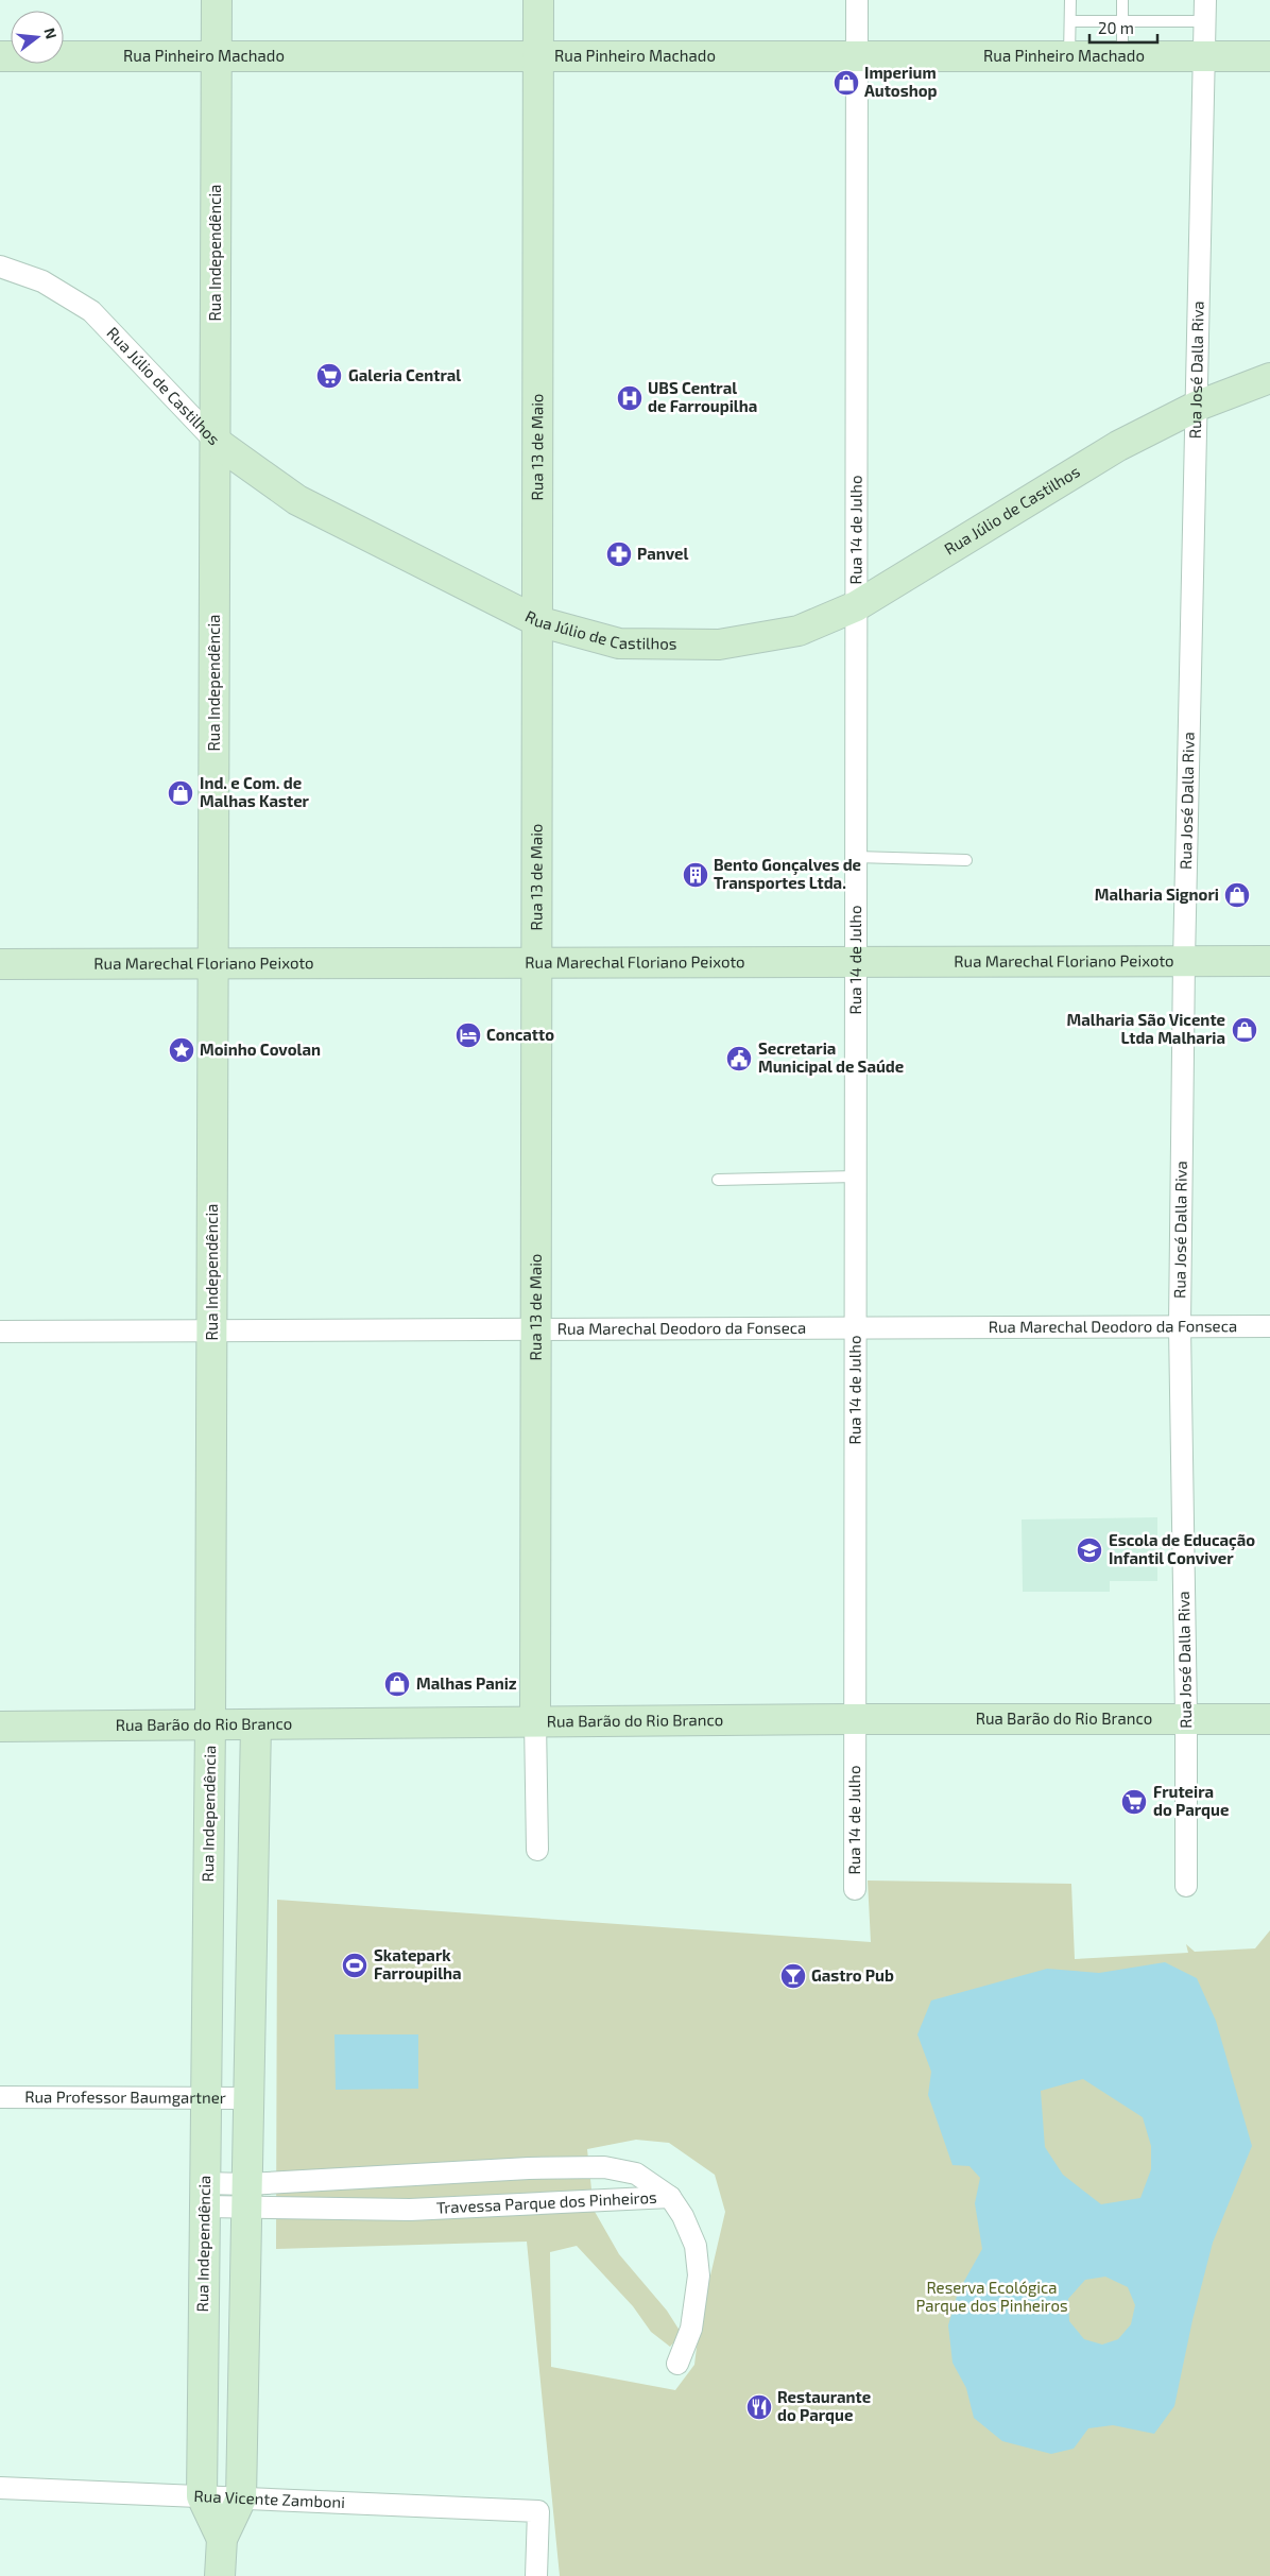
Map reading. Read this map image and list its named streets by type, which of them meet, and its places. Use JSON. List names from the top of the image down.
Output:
{
  "streets": {
    "street": [
      "Rua Pinheiro Machado",
      "Rua Independência",
      "Rua José Dalla Riva",
      "Rua Júlio de Castilhos",
      "Rua 13 de Maio",
      "Rua 14 de Julho",
      "Rua Marechal Floriano Peixoto",
      "Rua Marechal Deodoro da Fonseca",
      "Rua Barão do Rio Branco",
      "Rua Professor Baumgartner",
      "Travessa Parque dos Pinheiros",
      "Rua Vicente Zamboni"
    ]
  },
  "crossings": [
    ["Rua Pinheiro Machado", "Rua Independência"],
    ["Rua Pinheiro Machado", "Rua José Dalla Riva"],
    ["Rua Pinheiro Machado", "Rua 13 de Maio"],
    ["Rua Pinheiro Machado", "Rua 14 de Julho"],
    ["Rua Independência", "Rua Júlio de Castilhos"],
    ["Rua Independência", "Rua Marechal Floriano Peixoto"],
    ["Rua Independência", "Rua Marechal Deodoro da Fonseca"],
    ["Rua Independência", "Rua Barão do Rio Branco"],
    ["Rua Independência", "Rua Professor Baumgartner"],
    ["Rua Independência", "Travessa Parque dos Pinheiros"],
    ["Rua Independência", "Rua Vicente Zamboni"],
    ["Rua José Dalla Riva", "Rua Júlio de Castilhos"],
    ["Rua José Dalla Riva", "Rua Marechal Floriano Peixoto"],
    ["Rua José Dalla Riva", "Rua Marechal Deodoro da Fonseca"],
    ["Rua José Dalla Riva", "Rua Barão do Rio Branco"],
    ["Rua Júlio de Castilhos", "Rua 13 de Maio"],
    ["Rua Júlio de Castilhos", "Rua 14 de Julho"],
    ["Rua 13 de Maio", "Rua Marechal Floriano Peixoto"],
    ["Rua 13 de Maio", "Rua Marechal Deodoro da Fonseca"],
    ["Rua 13 de Maio", "Rua Barão do Rio Branco"],
    ["Rua 14 de Julho", "Rua Marechal Floriano Peixoto"],
    ["Rua 14 de Julho", "Rua Marechal Deodoro da Fonseca"],
    ["Rua 14 de Julho", "Rua Barão do Rio Branco"]
  ],
  "parks": ["Reserva Ecológica Parque dos Pinheiros"],
  "places": {
    "shop": [
      "Imperium Autoshop",
      "Ind. e Com. de Malhas Kaster",
      "Malharia Signori",
      "Malharia São Vicente Ltda Malharia",
      "Malhas Paniz"
    ],
    "supermarket": ["Galeria Central", "Fruteira do Parque"],
    "hospital": ["UBS Central de Farroupilha"],
    "pharmacy": ["Panvel"],
    "building": ["Bento Gonçalves de Transportes Ltda."],
    "hotel": ["Concatto"],
    "place": ["Moinho Covolan"],
    "public building": ["Secretaria Municipal de Saúde"],
    "school or university": ["Escola de Educação Infantil Conviver"],
    "sports": ["Skatepark Farroupilha"],
    "bar": ["Gastro Pub"],
    "restaurant": ["Restaurante do Parque"]
  },
  "scale_bar": "20 m",
  "north": "right"
}
